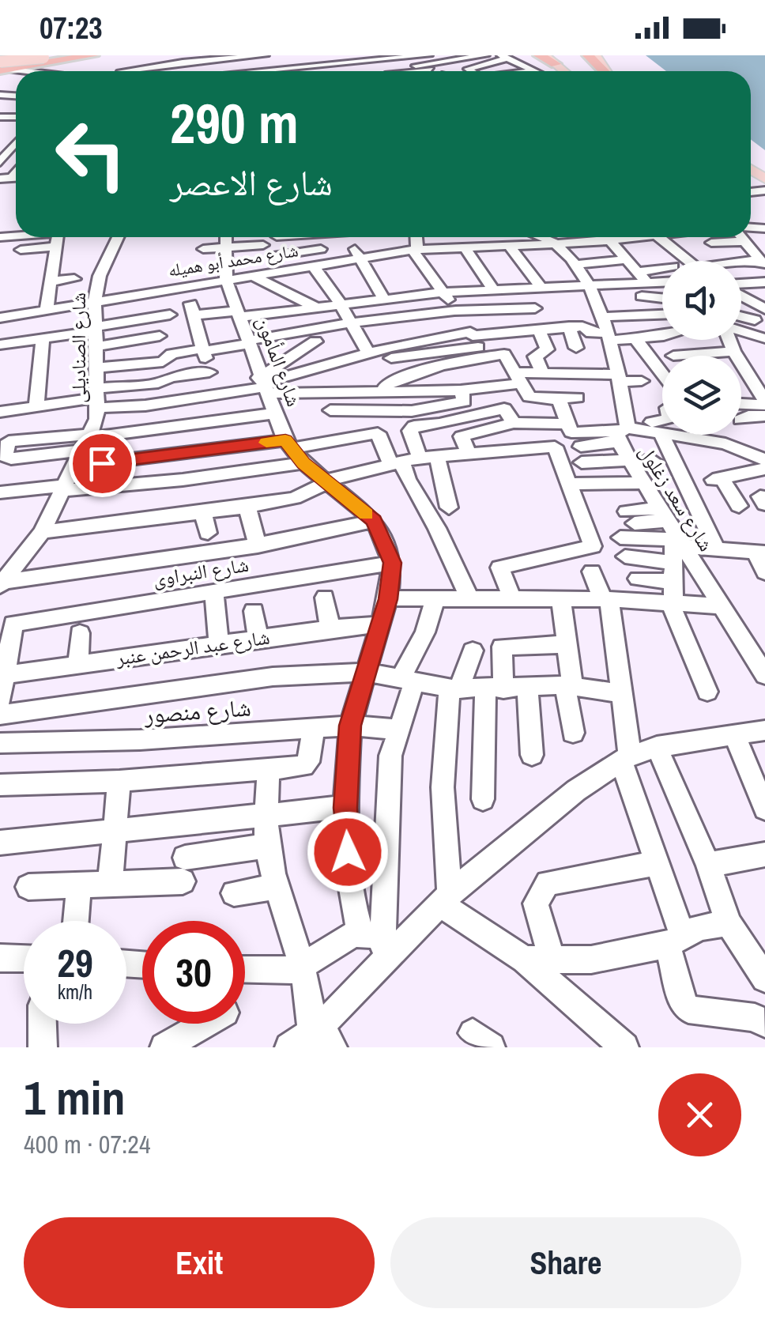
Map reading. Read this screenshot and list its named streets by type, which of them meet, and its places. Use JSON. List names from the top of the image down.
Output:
{
  "streets": {
    "street": [
      "شارع محمد أبو هميله",
      "شارع الصناديلى",
      "شارع المأمون",
      "شارع سعد زغلول",
      "شارع النبراوى",
      "شارع عبد الرحمن عنبر",
      "شارع منصور"
    ]
  },
  "crossings": [
    ["شارع محمد أبو هميله", "شارع الصناديلى"],
    ["شارع محمد أبو هميله", "شارع المأمون"],
    ["شارع المأمون", "شارع النبراوى"],
    ["شارع المأمون", "شارع عبد الرحمن عنبر"],
    ["شارع المأمون", "شارع منصور"],
    ["شارع النبراوى", "شارع عبد الرحمن عنبر"]
  ],
  "page": {
    "status": "07:23",
    "turn": ["290 m", "شارع الاعصر"],
    "speed": "29 km/h",
    "limit": "30",
    "heading": ["1 min", "400 m · 07:24"],
    "buttons": ["Exit", "Share"]
  }
}
